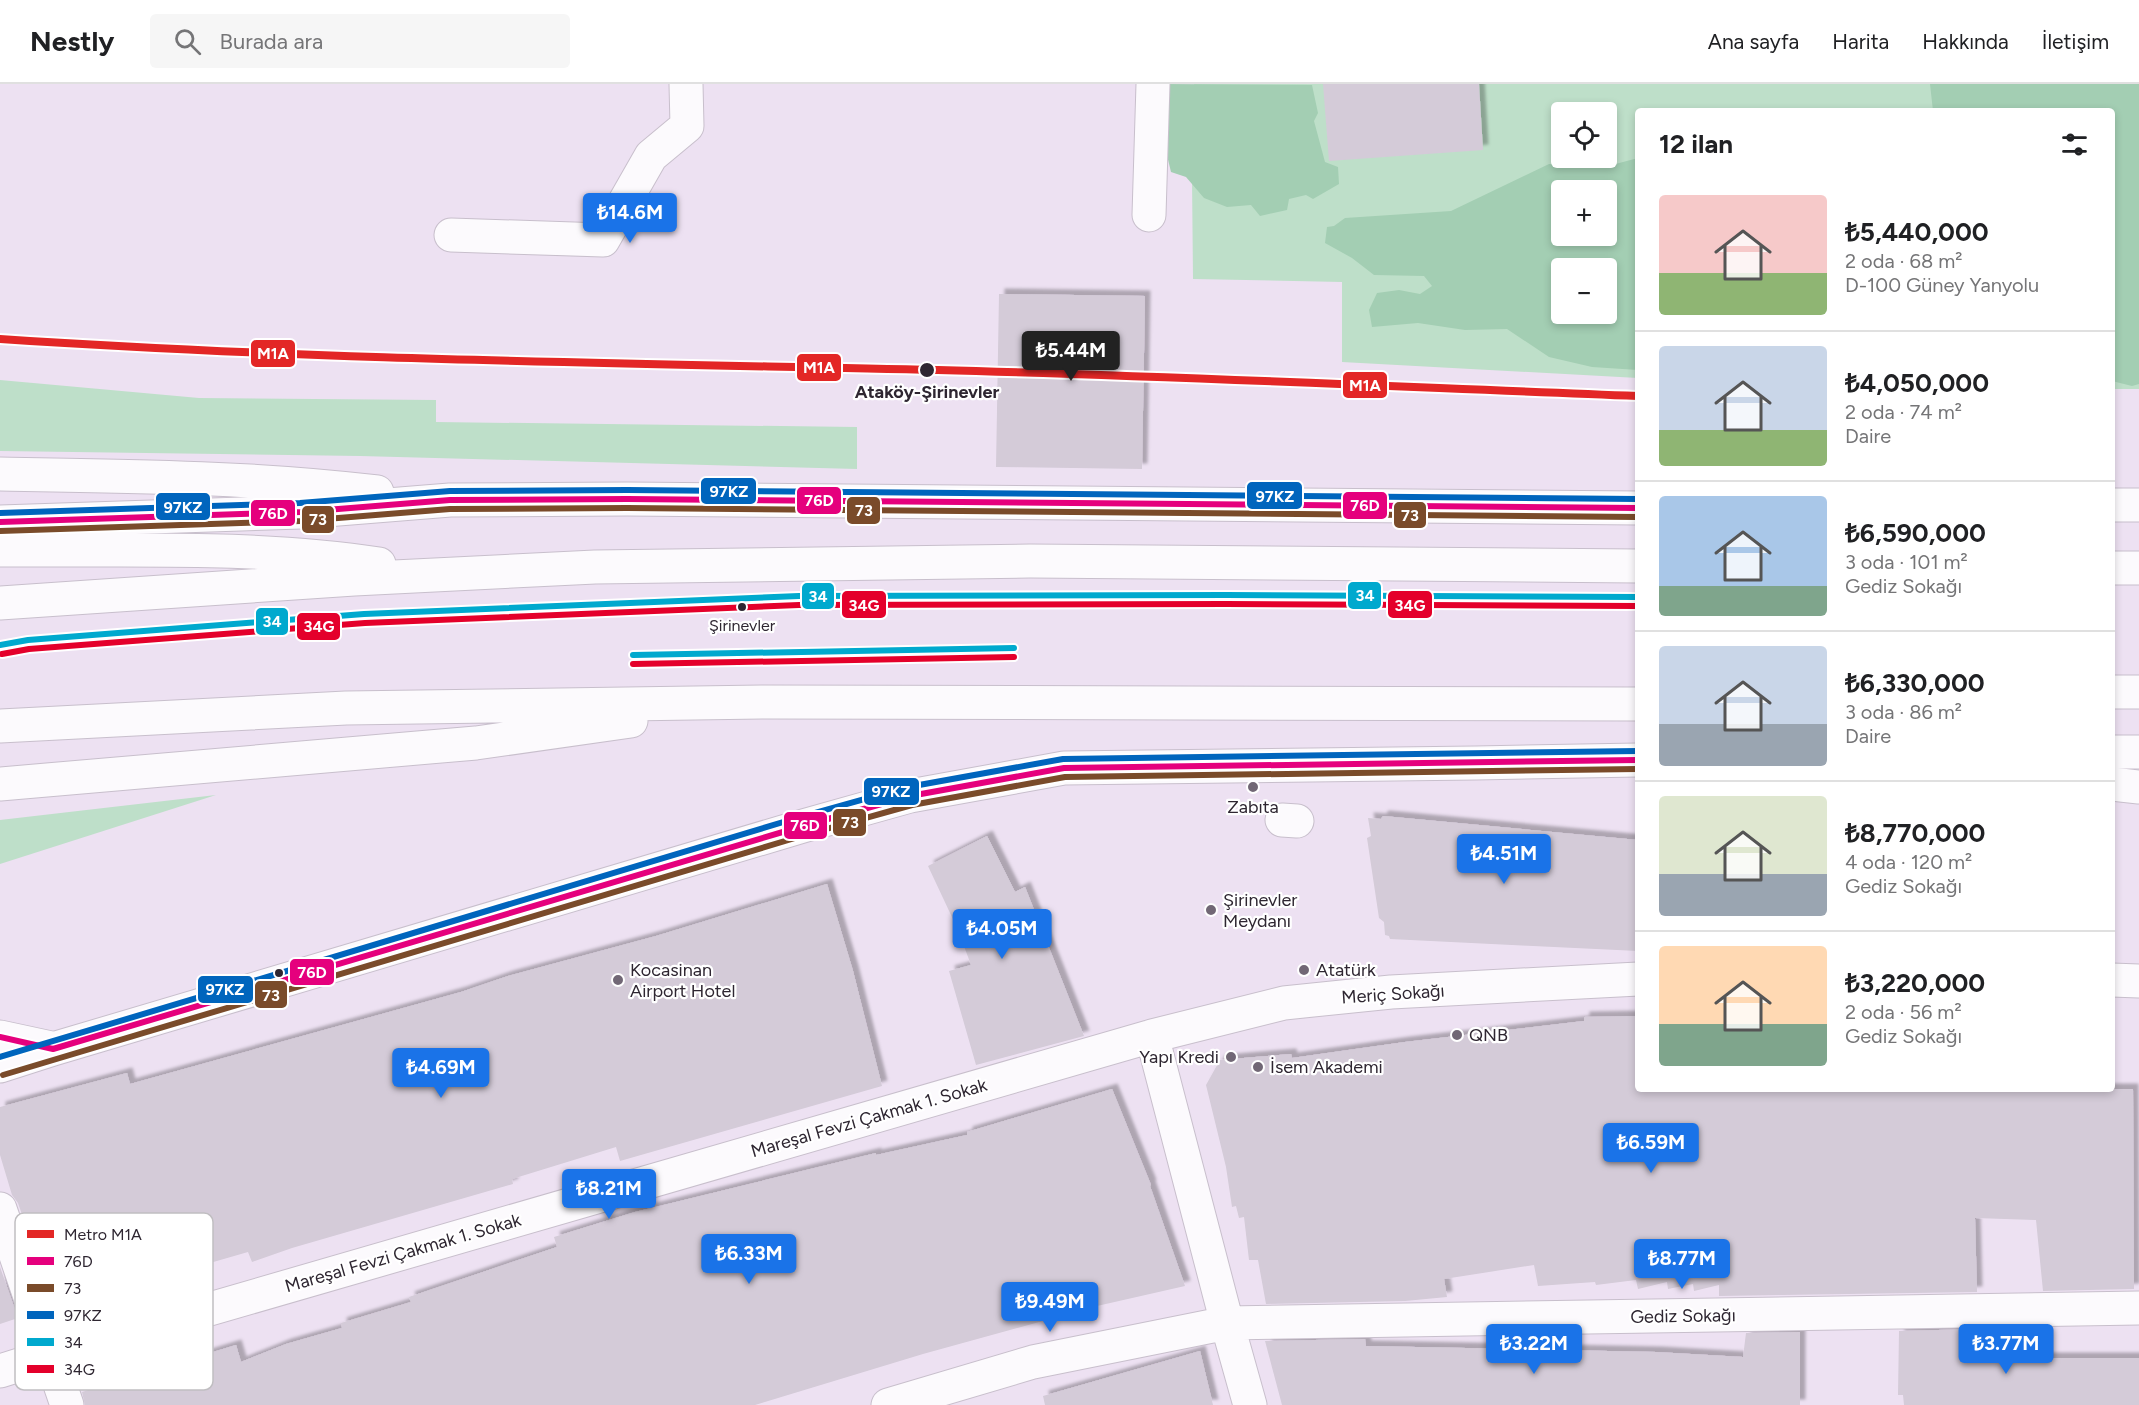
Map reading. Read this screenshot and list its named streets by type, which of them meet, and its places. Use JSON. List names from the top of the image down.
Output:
{
  "streets": {
    "main road": ["Meriç Sokağı", "Mareşal Fevzi Çakmak 1. Sokak", "Gediz Sokağı"]
  },
  "crossings": [
    ["Meriç Sokağı", "Mareşal Fevzi Çakmak 1. Sokak"]
  ],
  "places": [
    "Ataköy-Şirinevler",
    "Şirinevler",
    "Zabıta",
    "Şirinevler Meydanı",
    "Atatürk",
    "Kocasinan Airport Hotel",
    "QNB",
    "Yapı Kredi",
    "İsem Akademi"
  ],
  "lines": [
    "metro line M1A",
    "transit line 97KZ",
    "transit line 76D",
    "transit line 73",
    "transit line 34",
    "transit line 34G"
  ],
  "legend": [
    "Metro M1A",
    "76D",
    "73",
    "97KZ",
    "34",
    "34G"
  ],
  "page": {
    "header": "Nestly",
    "search": "Burada ara",
    "nav": [
      "Ana sayfa",
      "Harita",
      "Hakkında",
      "İletişim"
    ],
    "map_buttons": ["+", "−"],
    "heading": "12 ilan",
    "list": [
      {
        "name": "₺5,440,000",
        "note": "2 oda · 68 m² · D-100 Güney Yanyolu"
      },
      {
        "name": "₺4,050,000",
        "note": "2 oda · 74 m² · Daire"
      },
      {
        "name": "₺6,590,000",
        "note": "3 oda · 101 m² · Gediz Sokağı"
      },
      {
        "name": "₺6,330,000",
        "note": "3 oda · 86 m² · Daire"
      },
      {
        "name": "₺8,770,000",
        "note": "4 oda · 120 m² · Gediz Sokağı"
      },
      {
        "name": "₺3,220,000",
        "note": "2 oda · 56 m² · Gediz Sokağı"
      }
    ],
    "price": [
      "₺14.6M",
      "₺5.44M",
      "₺4.51M",
      "₺4.05M",
      "₺4.69M",
      "₺6.59M",
      "₺8.21M",
      "₺6.33M",
      "₺8.77M",
      "₺9.49M",
      "₺3.22M",
      "₺3.77M"
    ]
  }
}
